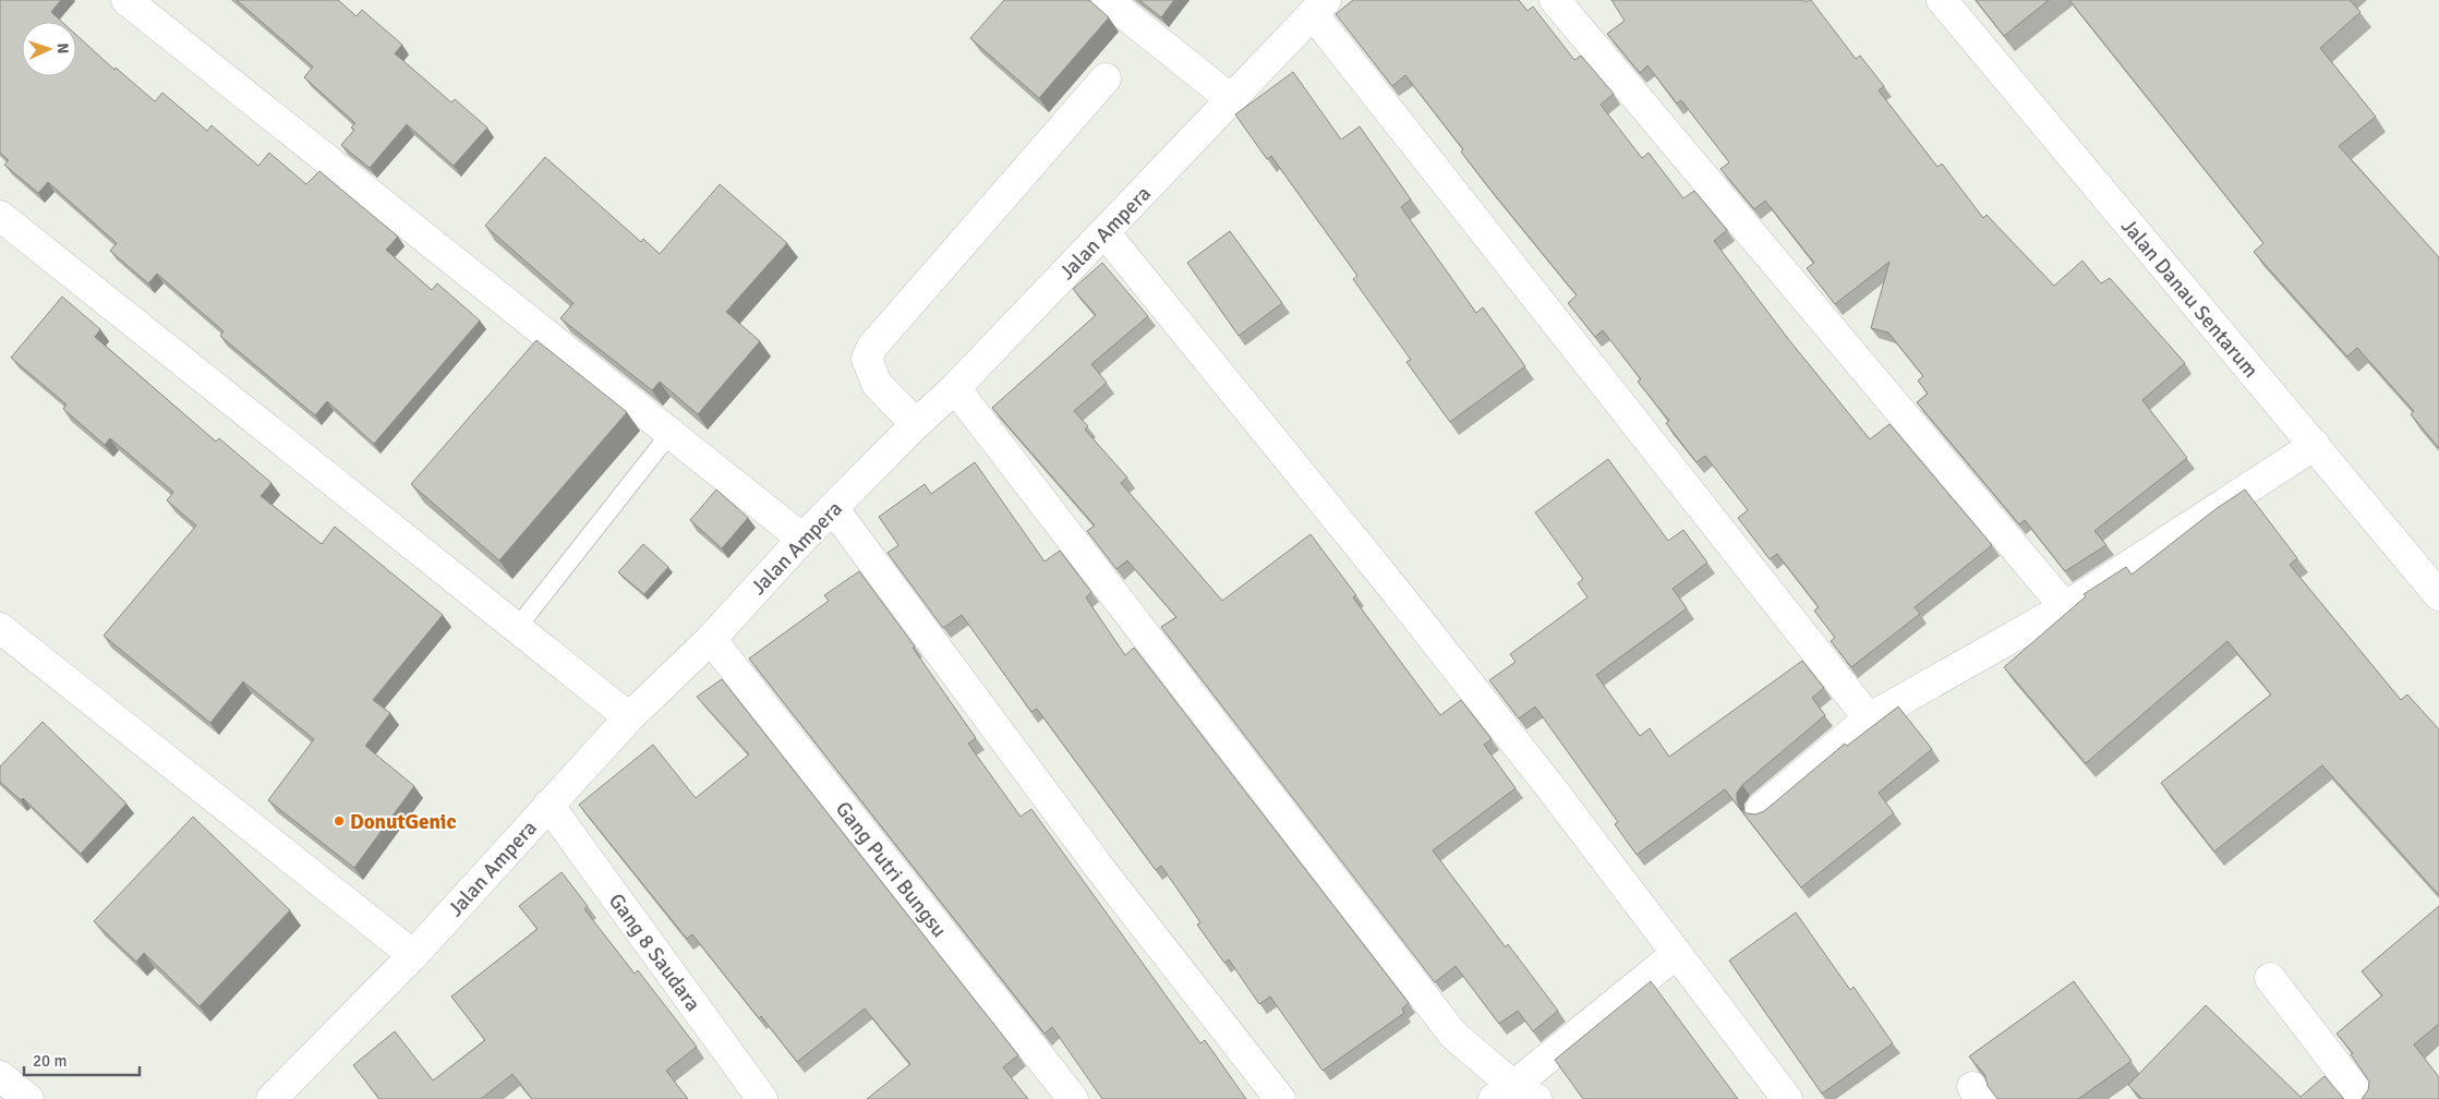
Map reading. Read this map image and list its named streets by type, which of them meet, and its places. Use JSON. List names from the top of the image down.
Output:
{
  "streets": {
    "street": [
      "Jalan Ampera",
      "Jalan Danau Sentarum",
      "Gang Putri Bungsu",
      "Gang 8 Saudara"
    ]
  },
  "crossings": [
    ["Jalan Ampera", "Gang Putri Bungsu"],
    ["Jalan Ampera", "Gang 8 Saudara"]
  ],
  "places": ["DonutGenic"],
  "scale_bar": "20 m",
  "north": "right"
}
